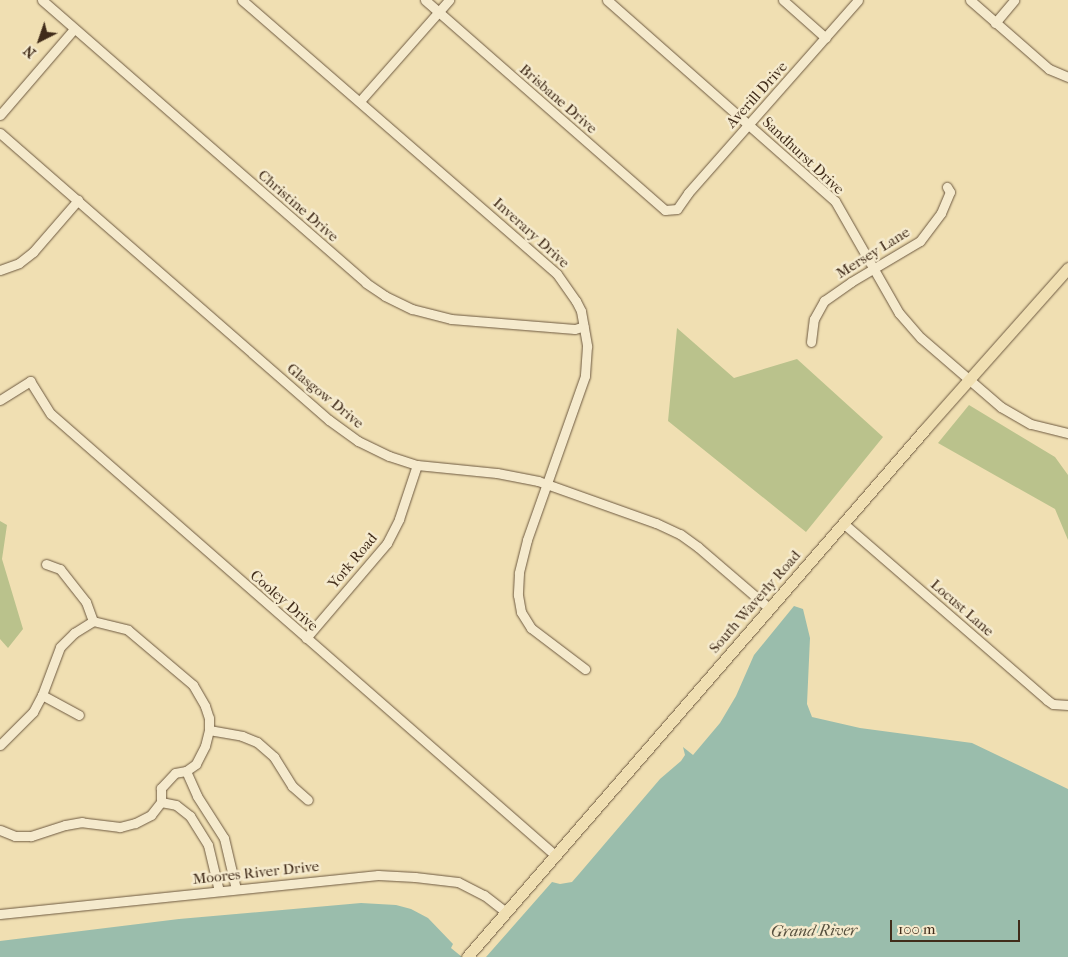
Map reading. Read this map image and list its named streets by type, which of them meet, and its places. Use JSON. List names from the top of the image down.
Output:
{
  "streets": {
    "main road": ["South Waverly Road"],
    "street": [
      "Averill Drive",
      "Brisbane Drive",
      "Sandhurst Drive",
      "Christine Drive",
      "Inverary Drive",
      "Mersey Lane",
      "Glasgow Drive",
      "York Road",
      "Cooley Drive",
      "Locust Lane",
      "Moores River Drive"
    ]
  },
  "crossings": [
    ["Averill Drive", "Brisbane Drive"],
    ["Averill Drive", "Sandhurst Drive"],
    ["Sandhurst Drive", "Mersey Lane"],
    ["Sandhurst Drive", "South Waverly Road"],
    ["Christine Drive", "Inverary Drive"],
    ["Inverary Drive", "Glasgow Drive"],
    ["Glasgow Drive", "York Road"],
    ["Glasgow Drive", "South Waverly Road"],
    ["York Road", "Cooley Drive"],
    ["Cooley Drive", "South Waverly Road"],
    ["South Waverly Road", "Locust Lane"],
    ["South Waverly Road", "Moores River Drive"]
  ],
  "water": ["Grand River"],
  "scale_bar": "100 m",
  "north": "bottom left"
}
